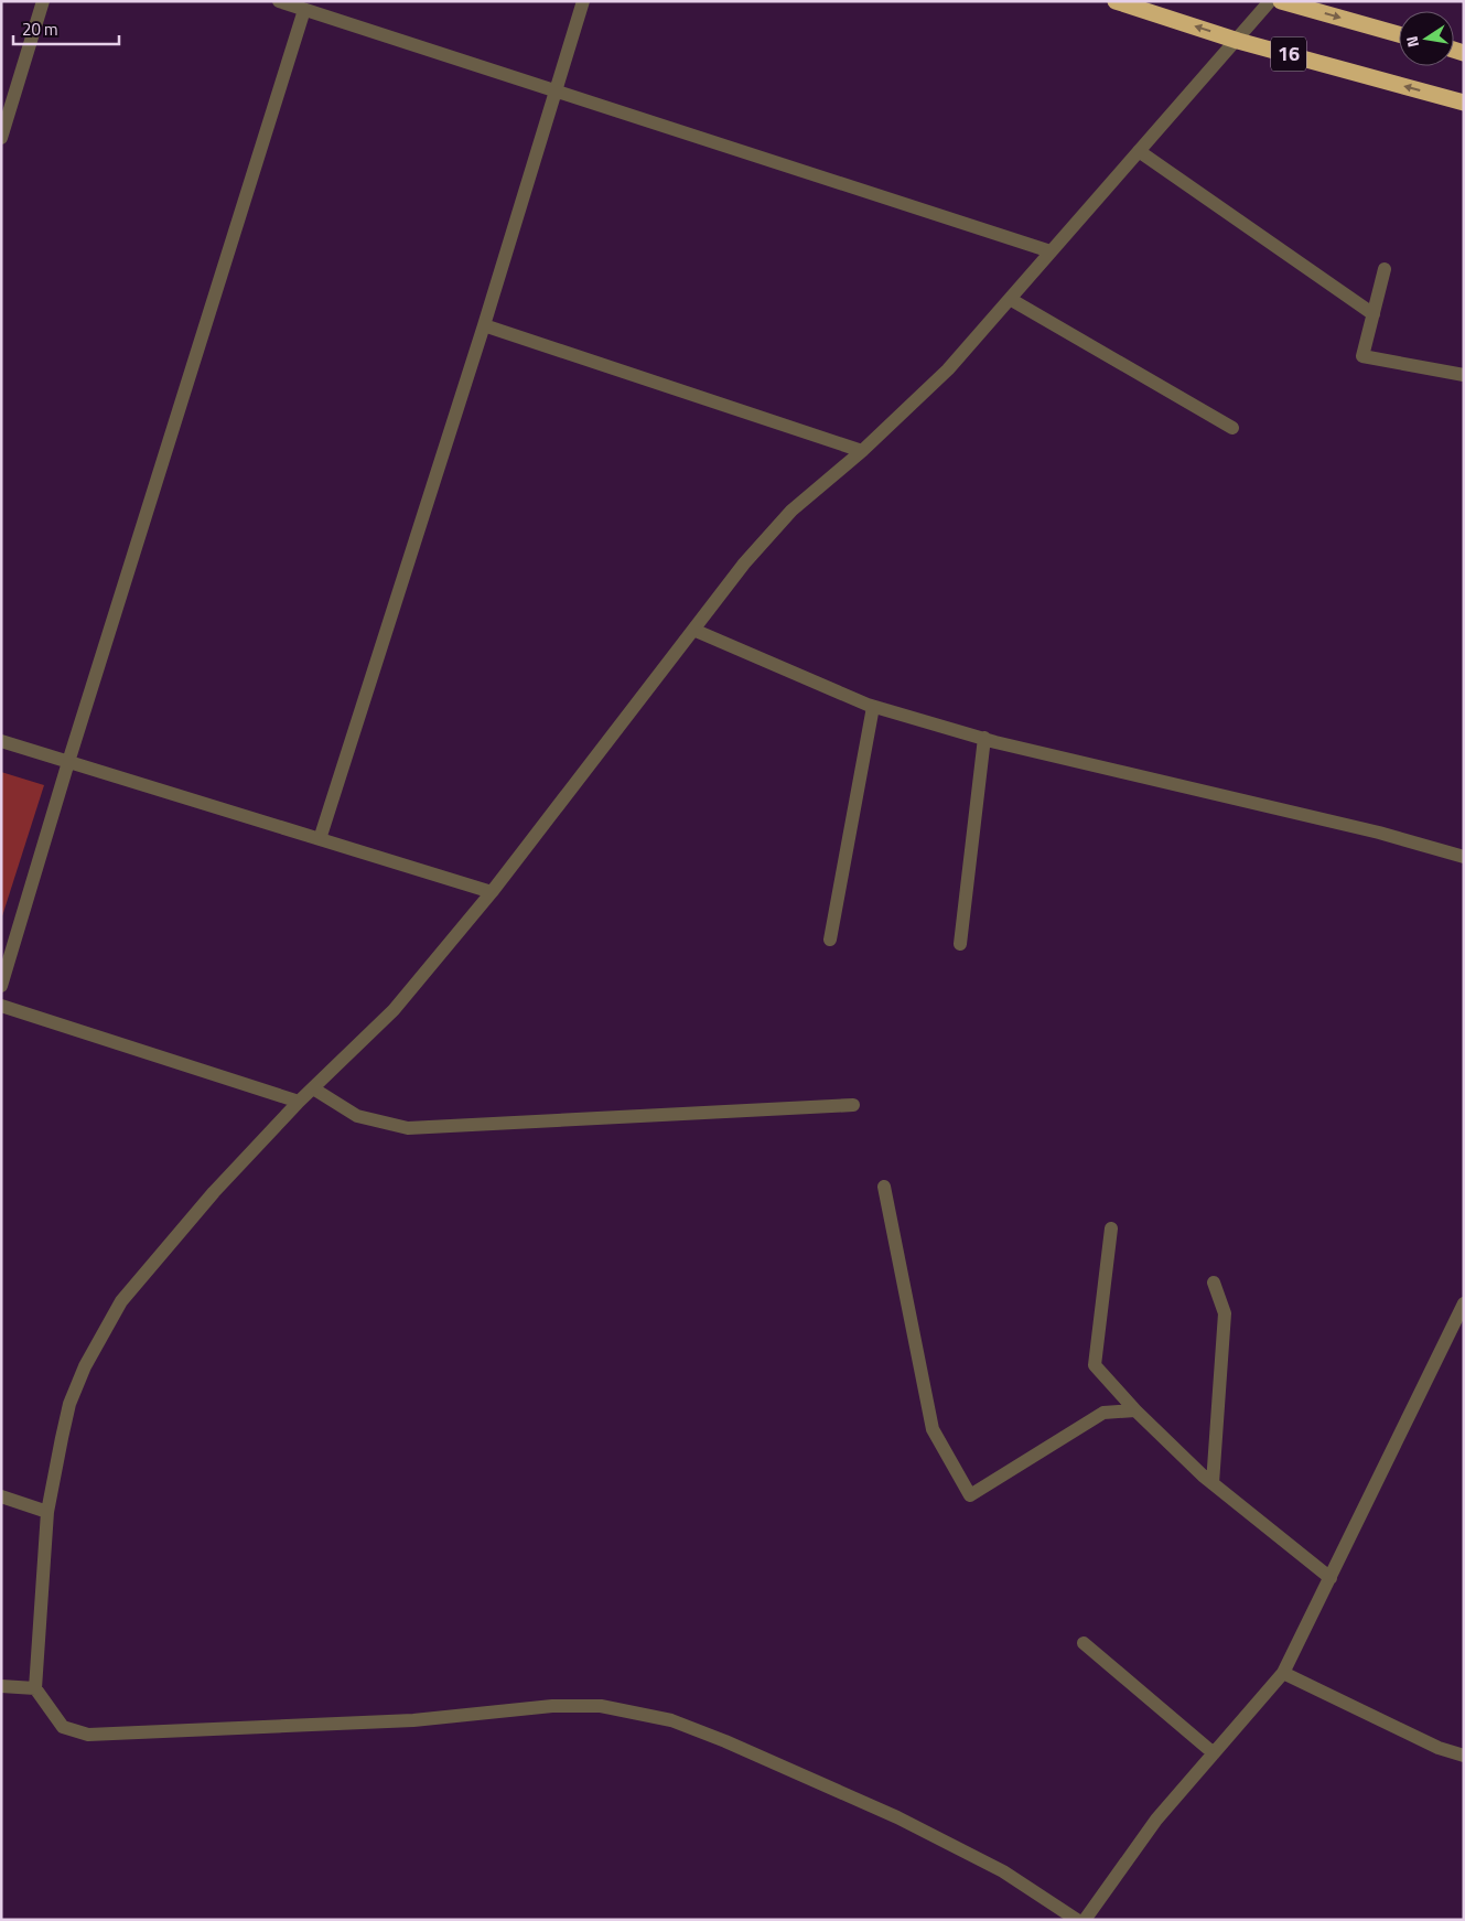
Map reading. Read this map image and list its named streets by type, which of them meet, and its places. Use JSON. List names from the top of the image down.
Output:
{
  "streets": {
    "highway": ["16"]
  },
  "scale_bar": "20 m",
  "north": "left"
}
